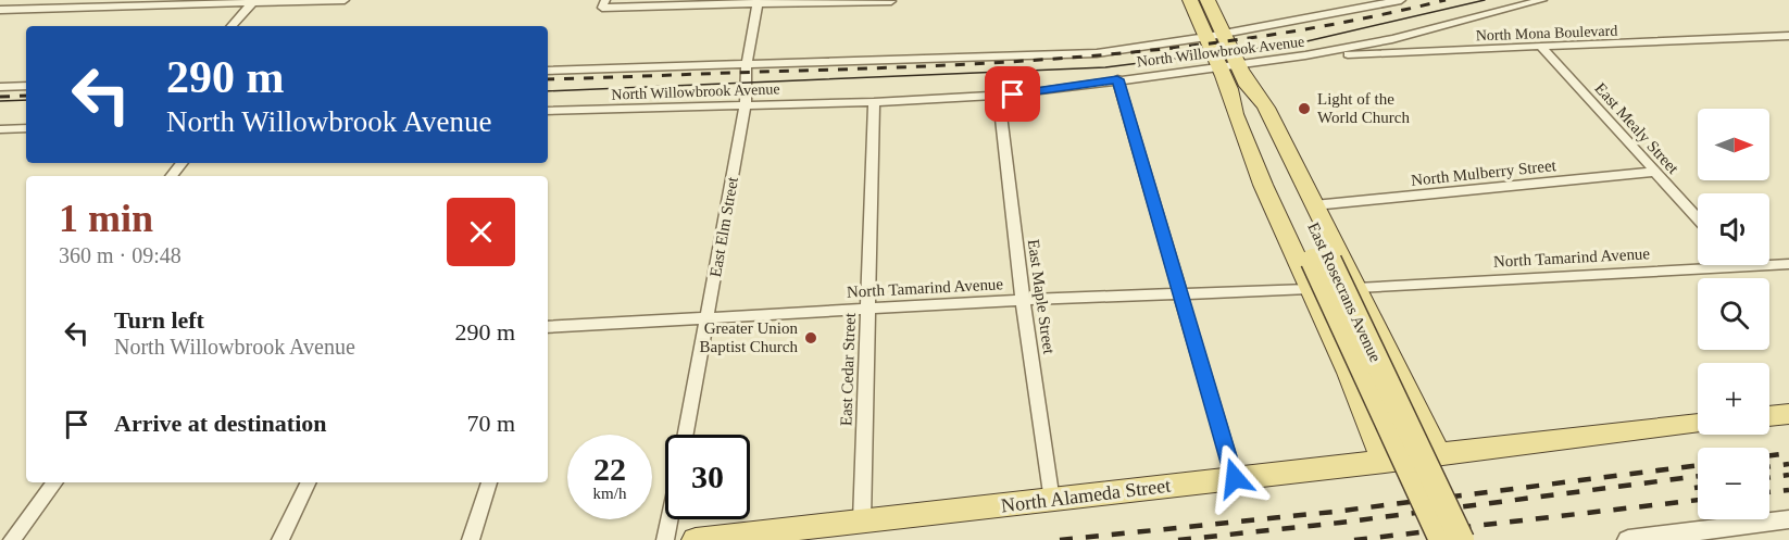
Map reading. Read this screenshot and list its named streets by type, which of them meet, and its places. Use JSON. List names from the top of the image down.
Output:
{
  "streets": {
    "main road": ["East Rosecrans Avenue", "North Alameda Street"],
    "street": [
      "North Mona Boulevard",
      "North Willowbrook Avenue",
      "East Mealy Street",
      "North Mulberry Street",
      "East Elm Street",
      "North Tamarind Avenue",
      "East Maple Street",
      "East Cedar Street"
    ]
  },
  "crossings": [
    ["North Mona Boulevard", "North Willowbrook Avenue"],
    ["North Mona Boulevard", "East Mealy Street"],
    ["North Willowbrook Avenue", "East Elm Street"],
    ["North Willowbrook Avenue", "East Rosecrans Avenue"],
    ["North Willowbrook Avenue", "East Maple Street"],
    ["North Willowbrook Avenue", "East Cedar Street"],
    ["East Mealy Street", "North Mulberry Street"],
    ["East Elm Street", "North Tamarind Avenue"],
    ["North Tamarind Avenue", "East Maple Street"],
    ["North Tamarind Avenue", "East Cedar Street"],
    ["East Maple Street", "North Alameda Street"],
    ["East Cedar Street", "North Alameda Street"]
  ],
  "places": ["Light of the World Church", "Greater Union Baptist Church"],
  "north": "right",
  "page": {
    "turn": ["290 m", "North Willowbrook Avenue"],
    "map_buttons": ["+", "−"],
    "heading": ["1 min", "360 m · 09:48"],
    "list": [
      {
        "name": "Turn left",
        "note": "North Willowbrook Avenue",
        "value": "290 m"
      },
      {
        "name": "Arrive at destination",
        "value": "70 m"
      }
    ],
    "speed": "22 km/h",
    "limit": "30"
  }
}
